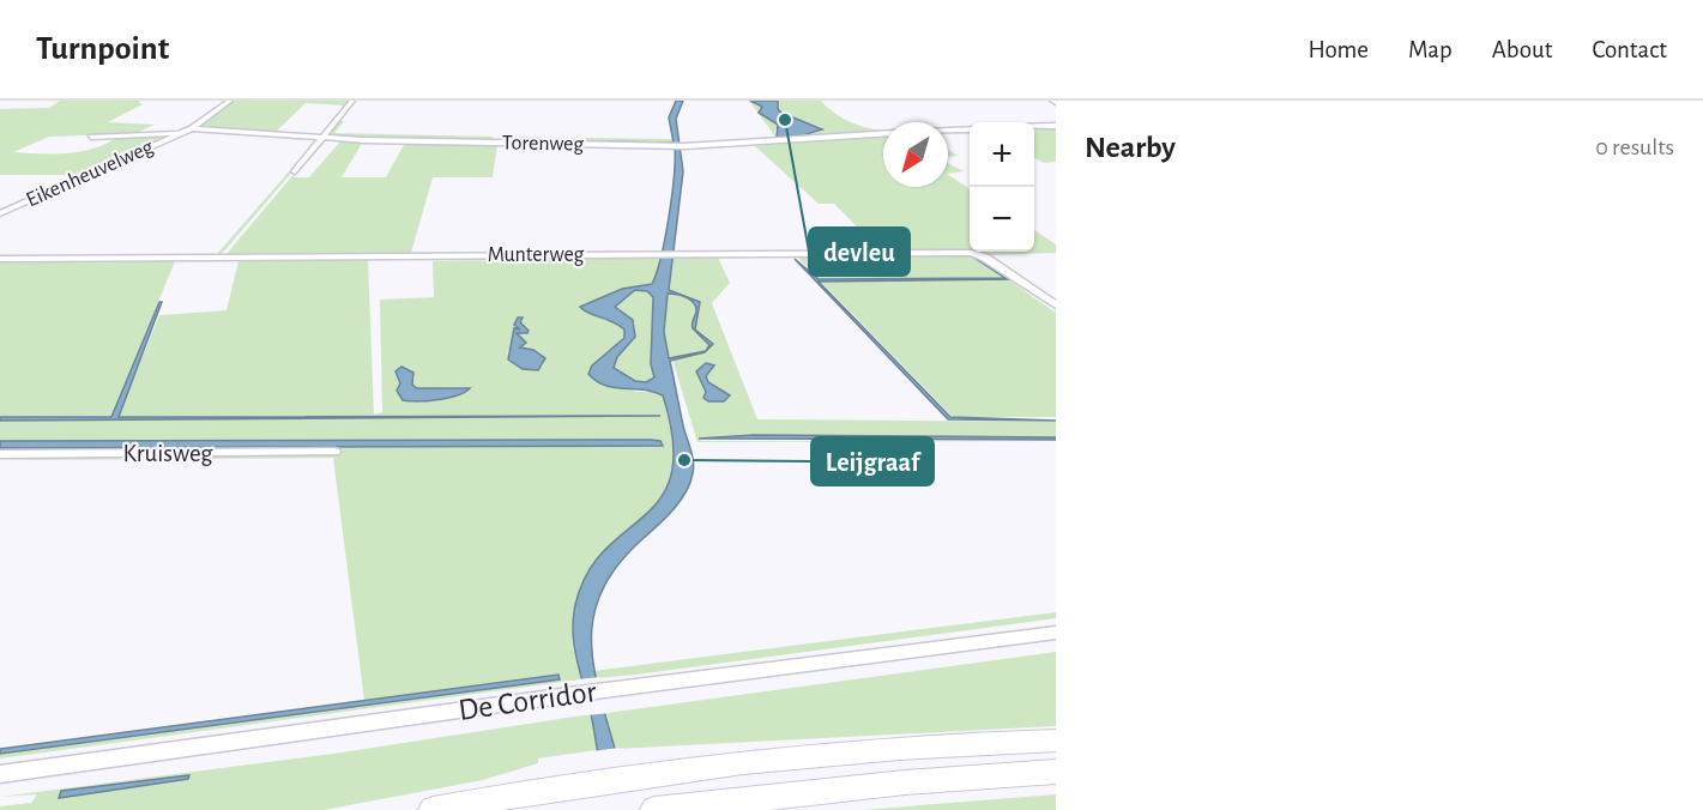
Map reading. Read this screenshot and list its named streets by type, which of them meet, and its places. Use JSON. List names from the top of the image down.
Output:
{
  "streets": {
    "street": [
      "Torenweg",
      "Eikenheuvelweg",
      "Munterweg",
      "Kruisweg",
      "De Corridor"
    ]
  },
  "crossings": [
    ["Torenweg", "Eikenheuvelweg"]
  ],
  "places": ["devleu", "Leijgraaf"],
  "north": "bottom left",
  "page": {
    "header": "Turnpoint",
    "nav": [
      "Home",
      "Map",
      "About",
      "Contact"
    ],
    "heading": ["Nearby", "0 results"],
    "map_buttons": ["+", "−"]
  }
}
